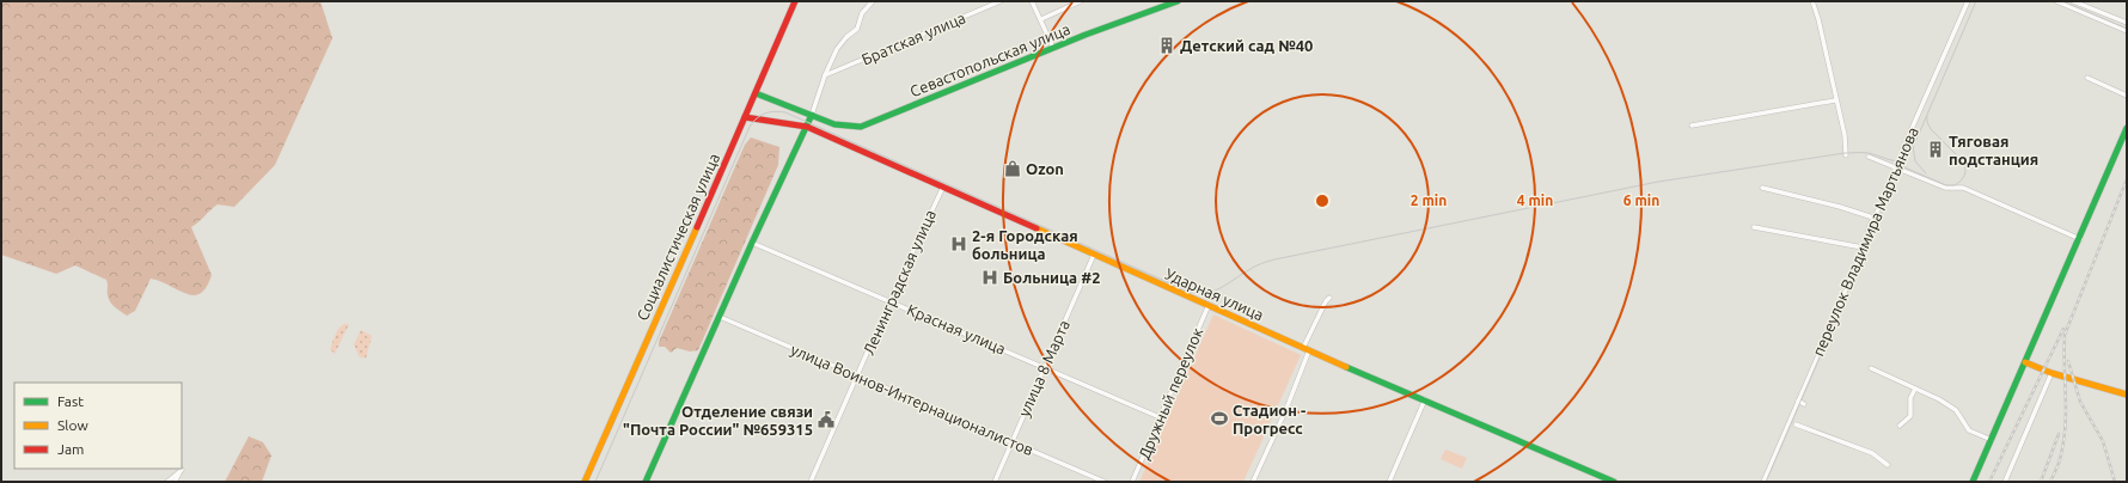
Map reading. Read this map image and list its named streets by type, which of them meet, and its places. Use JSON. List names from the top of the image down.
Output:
{
  "streets": {
    "street": [
      "Братская улица",
      "Севастопольская улица",
      "Социалистическая улица",
      "переулок Владимира Мартьянова",
      "Ленинградская улица",
      "Ударная улица",
      "Красная улица",
      "улица 8 Марта",
      "Дружный переулок",
      "улица Воинов-Интернационалистов"
    ]
  },
  "crossings": [
    ["Севастопольская улица", "Социалистическая улица"],
    ["Социалистическая улица", "Ударная улица"],
    ["Ленинградская улица", "Ударная улица"],
    ["Ленинградская улица", "Красная улица"],
    ["Ленинградская улица", "улица Воинов-Интернационалистов"],
    ["Ударная улица", "улица 8 Марта"],
    ["Ударная улица", "Дружный переулок"],
    ["Красная улица", "улица 8 Марта"],
    ["Красная улица", "Дружный переулок"],
    ["улица 8 Марта", "улица Воинов-Интернационалистов"]
  ],
  "places": {
    "building": ["Детский сад №40", "Тяговая подстанция"],
    "shop": ["Ozon"],
    "hospital": ["2-я Городская больница", "Больница #2"],
    "sports": ["Стадион - Прогресс"],
    "public building": ["Отделение связи \"Почта России\" №659315"]
  },
  "legend": ["Fast", "Slow", "Jam"],
  "rings": ["2 min", "4 min", "6 min"]
}
